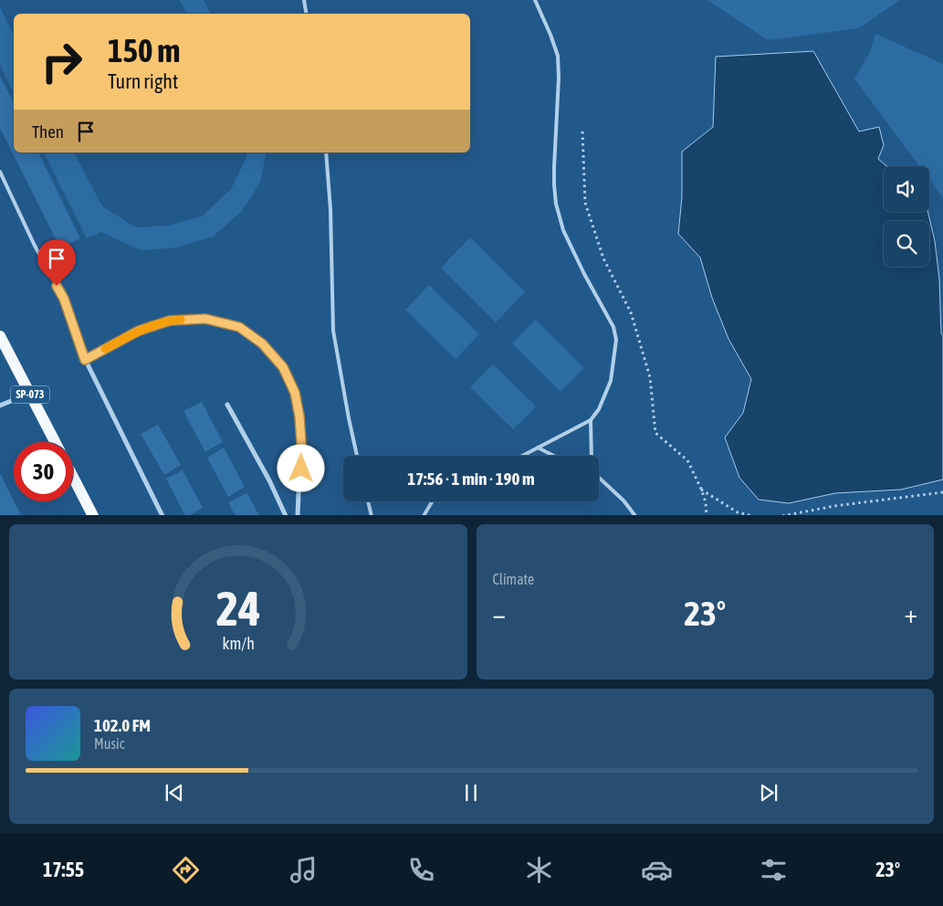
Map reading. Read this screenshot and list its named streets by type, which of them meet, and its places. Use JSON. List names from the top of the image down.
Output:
{
  "streets": {
    "main road": ["SP-073"]
  },
  "page": {
    "turn": ["150 m", "Turn right"],
    "then": "Then",
    "limit": "30",
    "trip": "17:56 · 1 min · 190 m",
    "tile": "Climate",
    "heat": ["−", "23°", "+"],
    "song": ["102.0 FM", "Music"],
    "tabs": ["17:55", "23°"],
    "gauge": ["24", "km/h"]
  }
}
